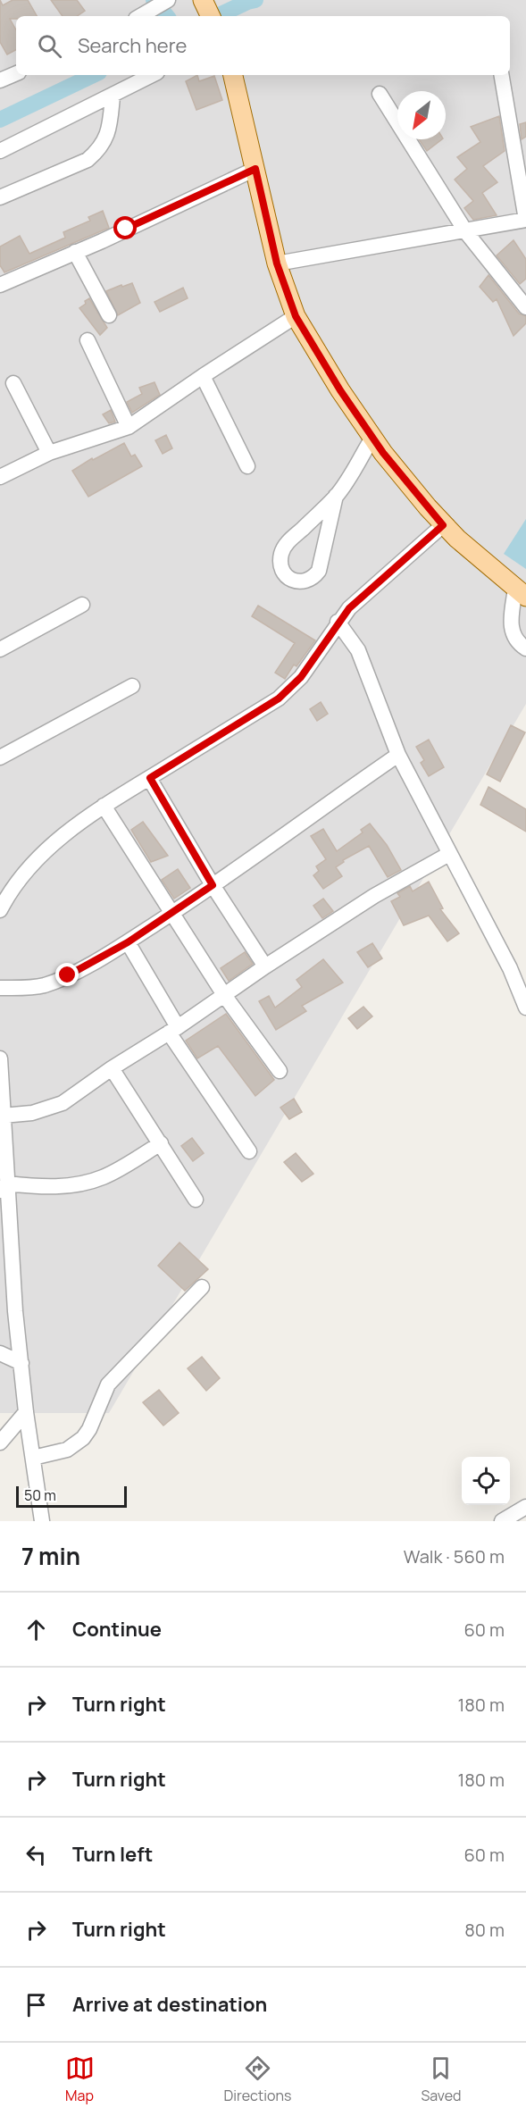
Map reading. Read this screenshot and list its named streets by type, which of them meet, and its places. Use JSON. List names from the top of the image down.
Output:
{
  "scale_bar": "50 m",
  "north": "bottom left",
  "page": {
    "search": "Search here",
    "scale": "50 m",
    "heading": ["7 min", "Walk · 560 m"],
    "list": [
      ["Continue", "60 m"],
      ["Turn right", "180 m"],
      ["Turn right", "180 m"],
      ["Turn left", "60 m"],
      ["Turn right", "80 m"],
      "Arrive at destination"
    ],
    "nav": ["Map", "Directions", "Saved"]
  }
}
